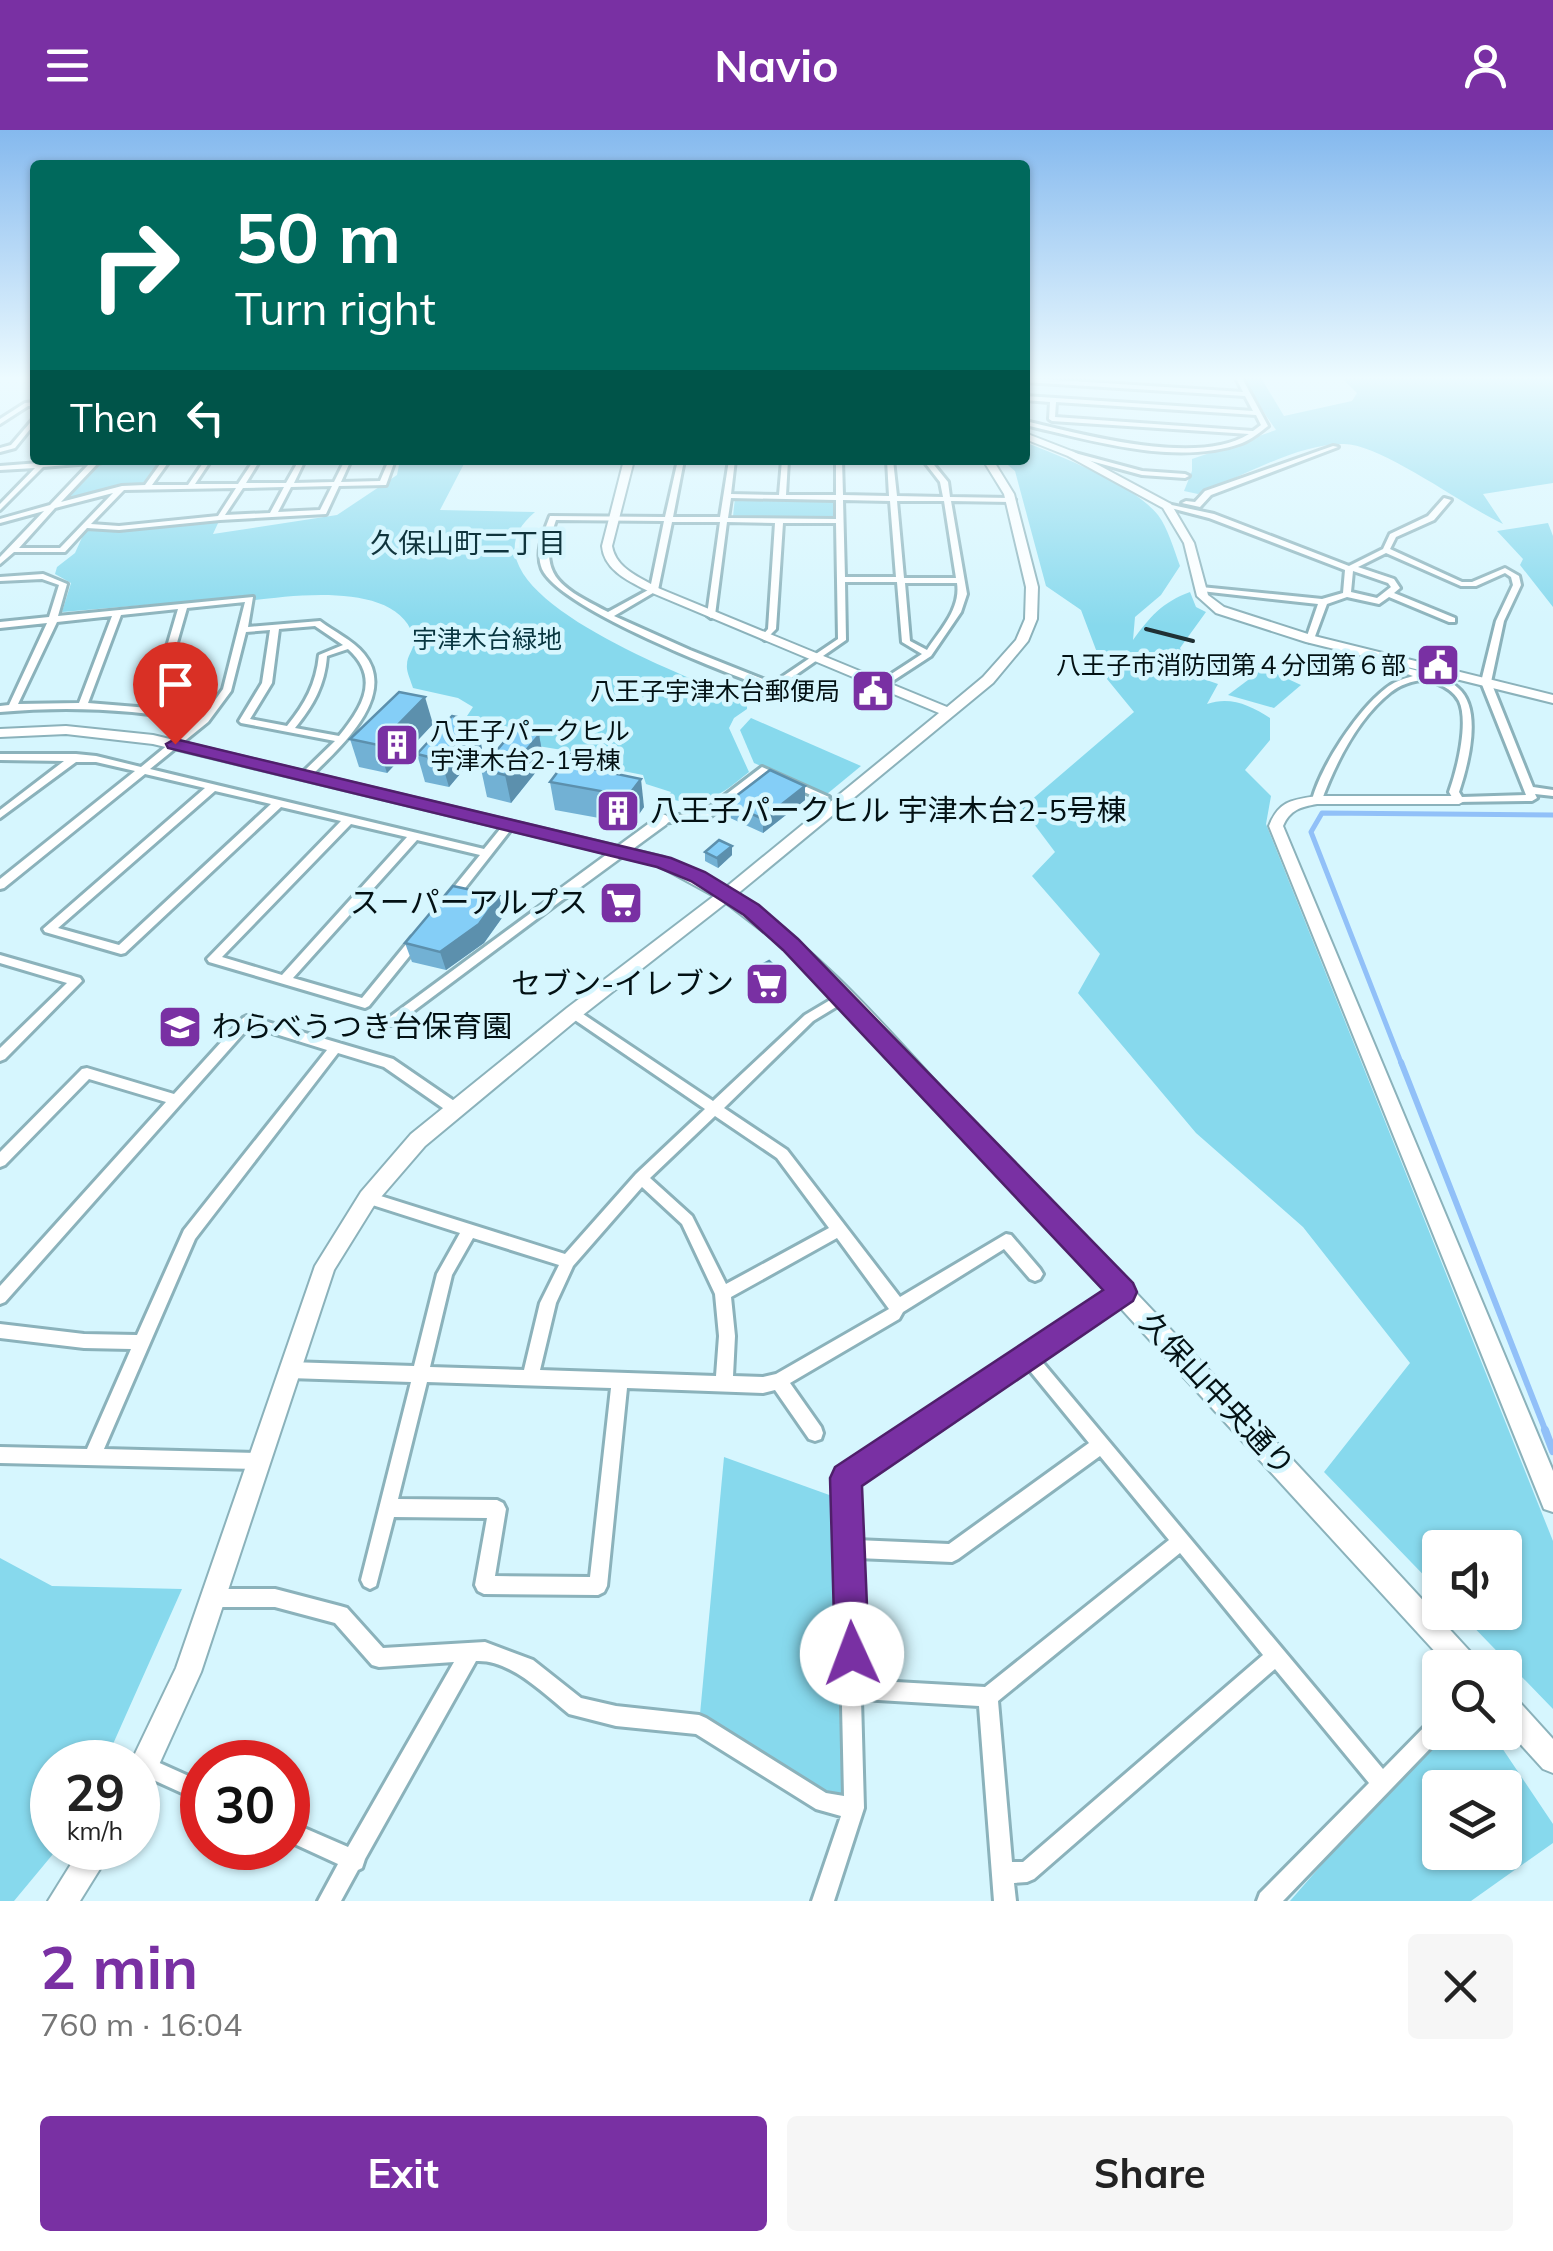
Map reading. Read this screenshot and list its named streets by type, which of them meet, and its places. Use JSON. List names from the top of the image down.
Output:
{
  "streets": {
    "street": ["久保山中央通り"]
  },
  "districts": ["久保山町二丁目"],
  "parks": ["宇津木台緑地"],
  "places": {
    "public building": ["八王子市消防団第４分団第６部", "八王子宇津木台郵便局"],
    "building": ["八王子パークヒル 宇津木台2-1号棟", "八王子パークヒル 宇津木台2-5号棟"],
    "supermarket": ["スーパーアルプス", "セブン-イレブン"],
    "school or university": ["わらべうつき台保育園"]
  },
  "page": {
    "header": "Navio",
    "turn": ["50 m", "Turn right"],
    "then": "Then",
    "speed": "29 km/h",
    "limit": "30",
    "heading": ["2 min", "760 m · 16:04"],
    "buttons": ["Exit", "Share"]
  }
}
